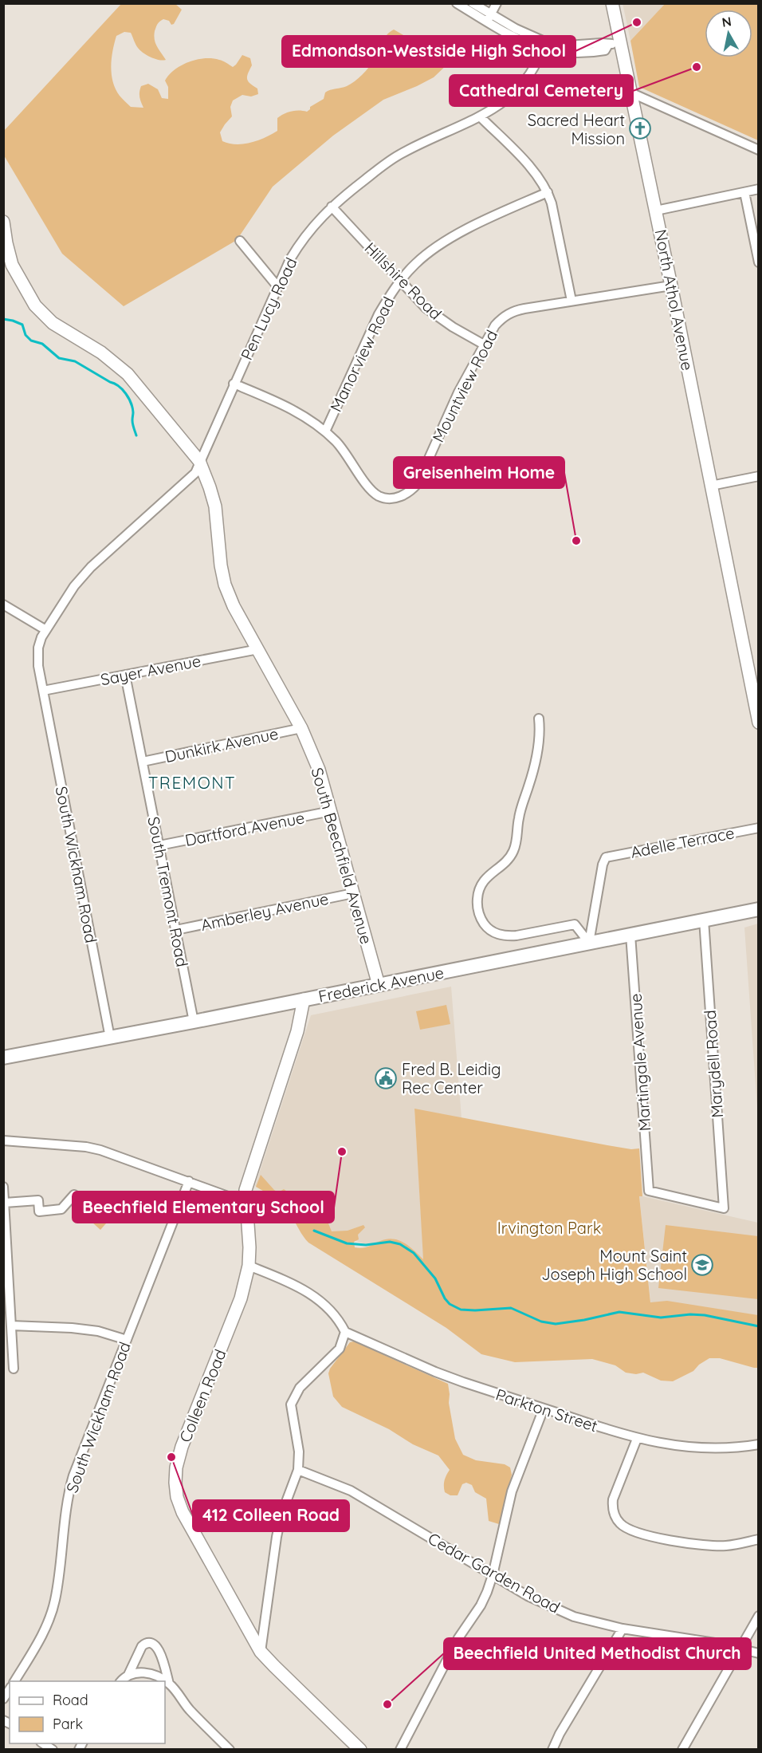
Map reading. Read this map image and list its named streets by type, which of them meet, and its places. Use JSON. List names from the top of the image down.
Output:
{
  "streets": {
    "main road": ["Frederick Avenue"],
    "street": [
      "Hillshire Road",
      "North Athol Avenue",
      "Pen Lucy Road",
      "Manorview Road",
      "Mountview Road",
      "Sayer Avenue",
      "Dunkirk Avenue",
      "Dartford Avenue",
      "Adelle Terrace",
      "South Beechfield Avenue",
      "South Wickham Road",
      "South Tremont Road",
      "Amberley Avenue",
      "Martingale Avenue",
      "Marydell Road",
      "Colleen Road",
      "Parkton Street",
      "Cedar Garden Road"
    ]
  },
  "crossings": [
    ["Hillshire Road", "Pen Lucy Road"],
    ["Hillshire Road", "Manorview Road"],
    ["Hillshire Road", "Mountview Road"],
    ["North Athol Avenue", "Mountview Road"],
    ["Pen Lucy Road", "South Beechfield Avenue"],
    ["Pen Lucy Road", "South Wickham Road"],
    ["Manorview Road", "Mountview Road"],
    ["Sayer Avenue", "South Beechfield Avenue"],
    ["Sayer Avenue", "South Wickham Road"],
    ["Sayer Avenue", "South Tremont Road"],
    ["Dunkirk Avenue", "South Beechfield Avenue"],
    ["Dunkirk Avenue", "South Tremont Road"],
    ["Dartford Avenue", "South Beechfield Avenue"],
    ["Dartford Avenue", "South Tremont Road"],
    ["Adelle Terrace", "Frederick Avenue"],
    ["South Beechfield Avenue", "Amberley Avenue"],
    ["South Beechfield Avenue", "Frederick Avenue"],
    ["South Wickham Road", "Frederick Avenue"],
    ["South Tremont Road", "Amberley Avenue"],
    ["South Tremont Road", "Frederick Avenue"],
    ["Frederick Avenue", "Martingale Avenue"],
    ["Frederick Avenue", "Marydell Road"],
    ["Martingale Avenue", "Marydell Road"]
  ],
  "districts": ["TREMONT"],
  "parks": ["Irvington Park"],
  "places": {
    "other": [
      "Edmondson-Westside High School",
      "Cathedral Cemetery",
      "Greisenheim Home",
      "Beechfield Elementary School",
      "412 Colleen Road",
      "Beechfield United Methodist Church"
    ],
    "church": ["Sacred Heart Mission"],
    "public building": ["Fred B. Leidig Rec Center"],
    "school or university": ["Mount Saint Joseph High School"]
  },
  "legend": ["Road", "Park"],
  "north": "top"
}
